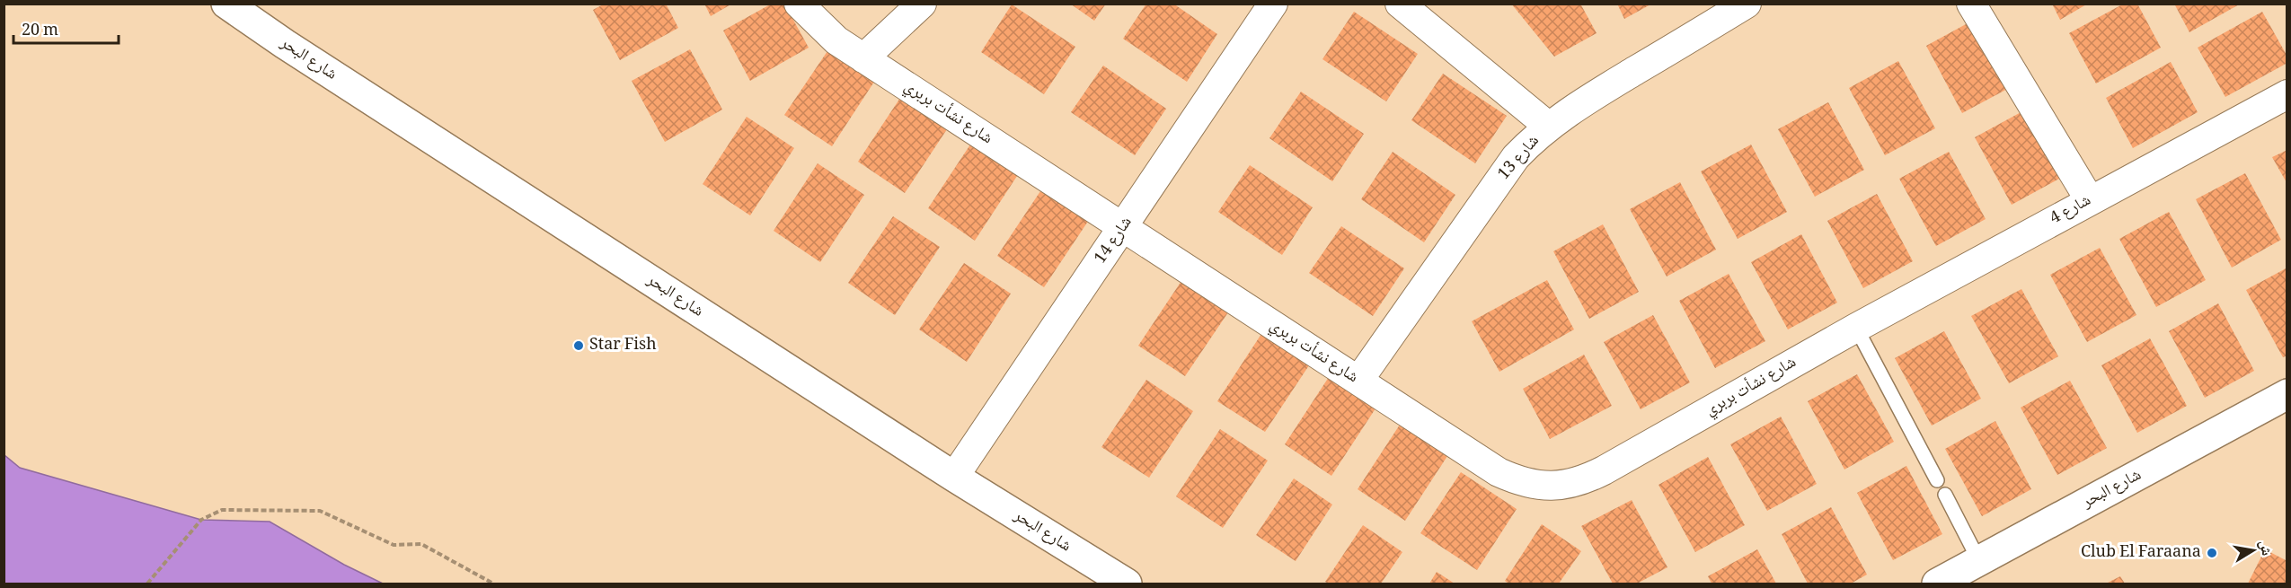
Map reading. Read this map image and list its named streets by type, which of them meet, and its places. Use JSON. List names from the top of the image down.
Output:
{
  "streets": {
    "main road": ["شارع البحر"],
    "street": [
      "شارع نشأت بربري",
      "شارع 13",
      "شارع 4",
      "شارع 14"
    ]
  },
  "crossings": [
    ["شارع البحر", "شارع 14"],
    ["شارع نشأت بربري", "شارع 13"],
    ["شارع نشأت بربري", "شارع 4"],
    ["شارع نشأت بربري", "شارع 14"]
  ],
  "places": ["Star Fish", "Club El Faraana"],
  "scale_bar": "20 m",
  "north": "right"
}
